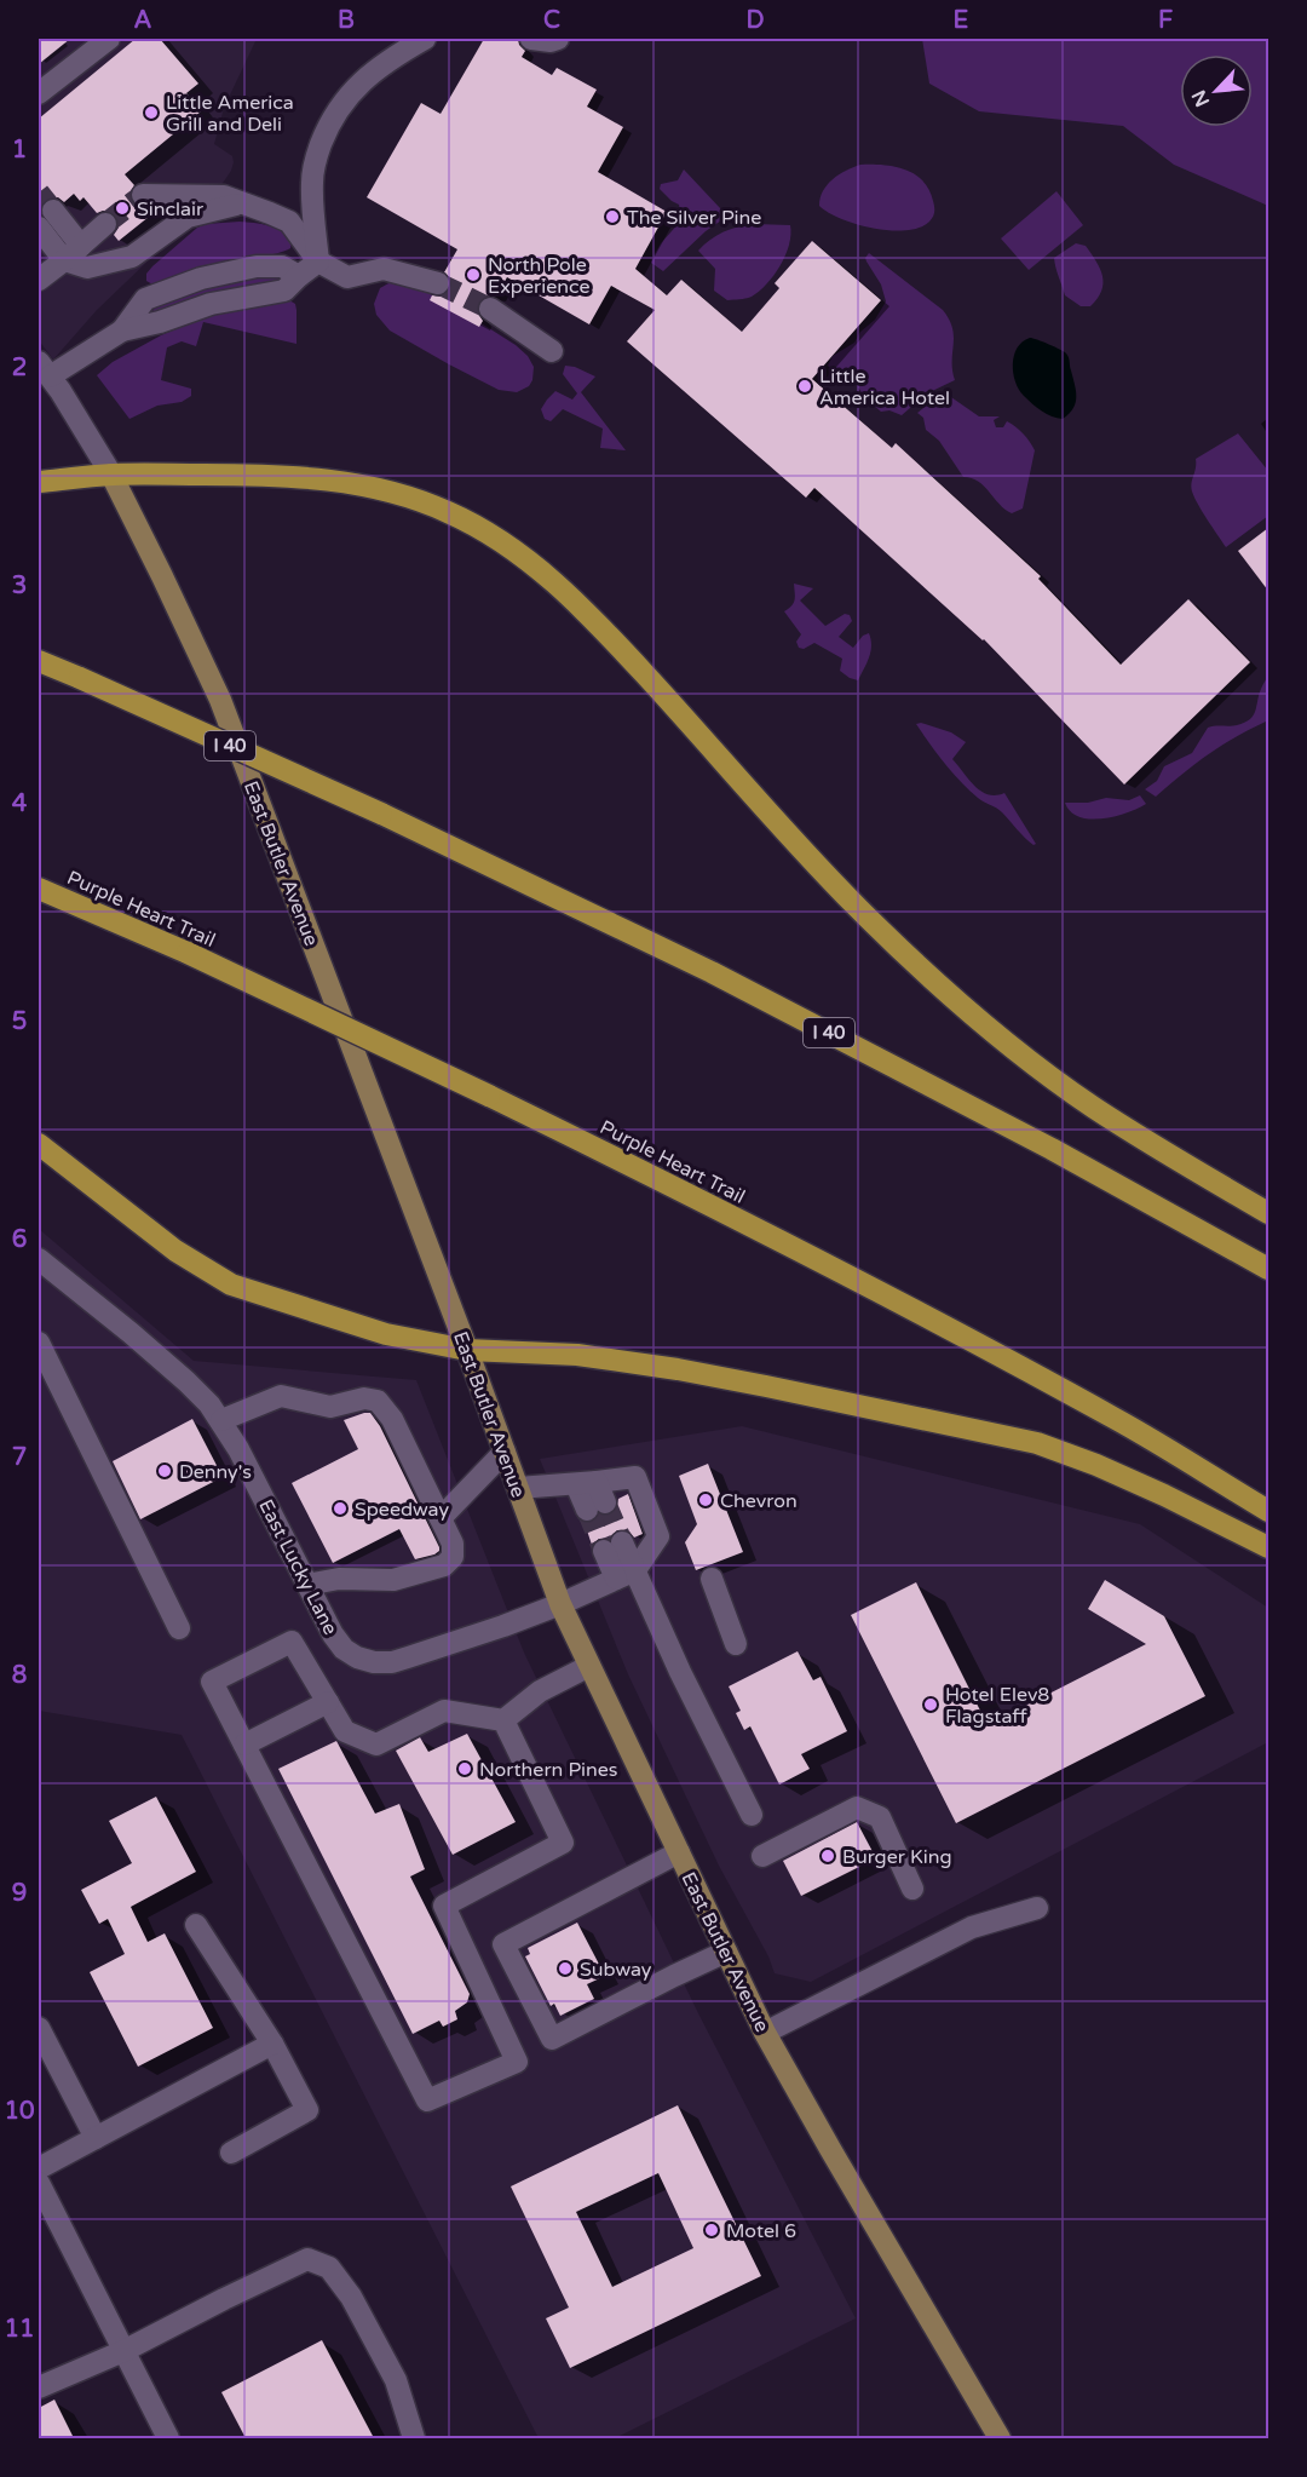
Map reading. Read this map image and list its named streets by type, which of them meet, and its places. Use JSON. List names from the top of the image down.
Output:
{
  "streets": {
    "highway": ["I 40", "Purple Heart Trail"],
    "main road": ["East Butler Avenue"],
    "street": ["East Lucky Lane"]
  },
  "crossings": [
    ["East Butler Avenue", "East Lucky Lane"]
  ],
  "places": [
    "Little America Grill and Deli",
    "Sinclair",
    "The Silver Pine",
    "North Pole Experience",
    "Little America Hotel",
    "Denny's",
    "Chevron",
    "Speedway",
    "Hotel Elev8 Flagstaff",
    "Northern Pines",
    "Burger King",
    "Subway",
    "Motel 6"
  ],
  "north": "bottom left",
  "grid": {
    "columns": [
      "A",
      "B",
      "C",
      "D",
      "E",
      "F"
    ],
    "rows": [
      "1",
      "2",
      "3",
      "4",
      "5",
      "6",
      "7",
      "8",
      "9",
      "10",
      "11"
    ]
  }
}
